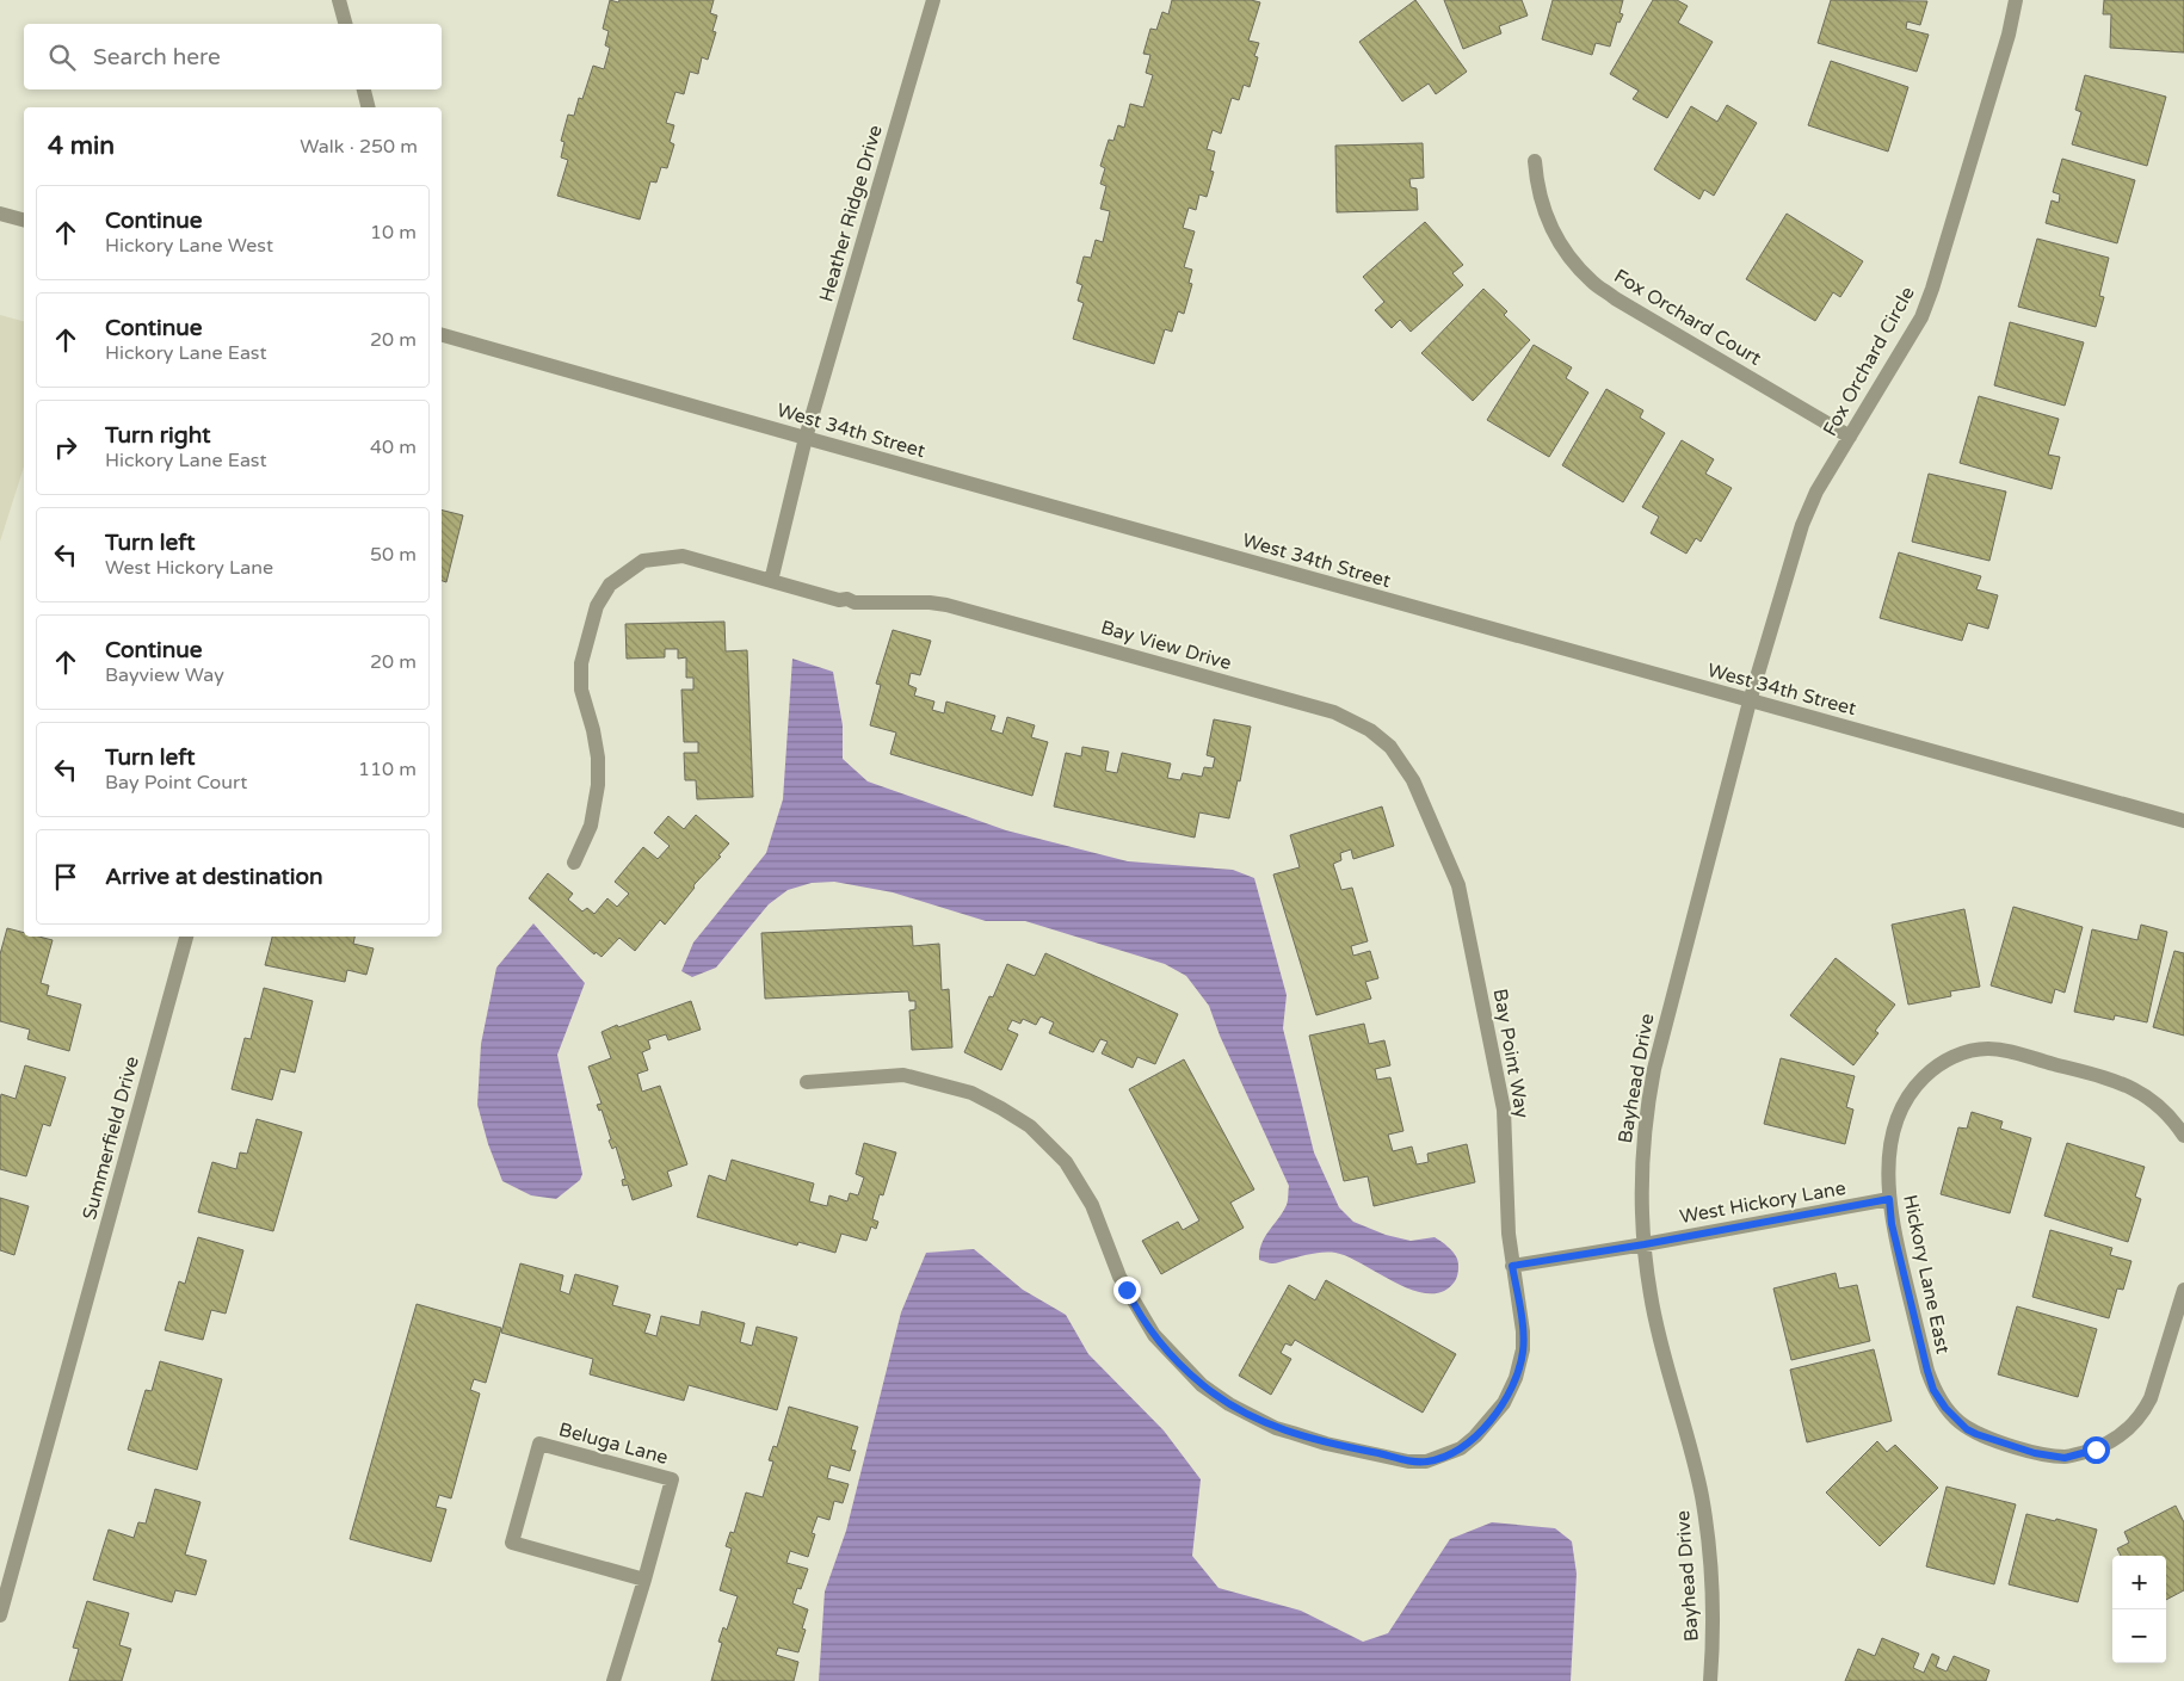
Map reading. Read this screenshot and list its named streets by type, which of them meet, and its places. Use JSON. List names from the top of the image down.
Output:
{
  "streets": {
    "street": [
      "Heather Ridge Drive",
      "Fox Orchard Court",
      "Fox Orchard Circle",
      "West 34th Street",
      "Bay View Drive",
      "Bay Point Way",
      "Bayhead Drive",
      "Summerfield Drive",
      "West Hickory Lane",
      "Hickory Lane East",
      "Beluga Lane"
    ]
  },
  "crossings": [
    ["Heather Ridge Drive", "West 34th Street"],
    ["Fox Orchard Court", "Fox Orchard Circle"],
    ["Fox Orchard Circle", "West 34th Street"],
    ["Fox Orchard Circle", "Bayhead Drive"],
    ["West 34th Street", "Bayhead Drive"],
    ["Bay View Drive", "Bay Point Way"],
    ["Bay Point Way", "West Hickory Lane"],
    ["Bayhead Drive", "West Hickory Lane"],
    ["West Hickory Lane", "Hickory Lane East"]
  ],
  "page": {
    "search": "Search here",
    "heading": ["4 min", "Walk · 250 m"],
    "list": [
      ["Continue", "Hickory Lane West", "10 m"],
      ["Continue", "Hickory Lane East", "20 m"],
      ["Turn right", "Hickory Lane East", "40 m"],
      ["Turn left", "West Hickory Lane", "50 m"],
      ["Continue", "Bayview Way", "20 m"],
      ["Turn left", "Bay Point Court", "110 m"],
      "Arrive at destination"
    ],
    "map_buttons": ["+", "−"]
  }
}
